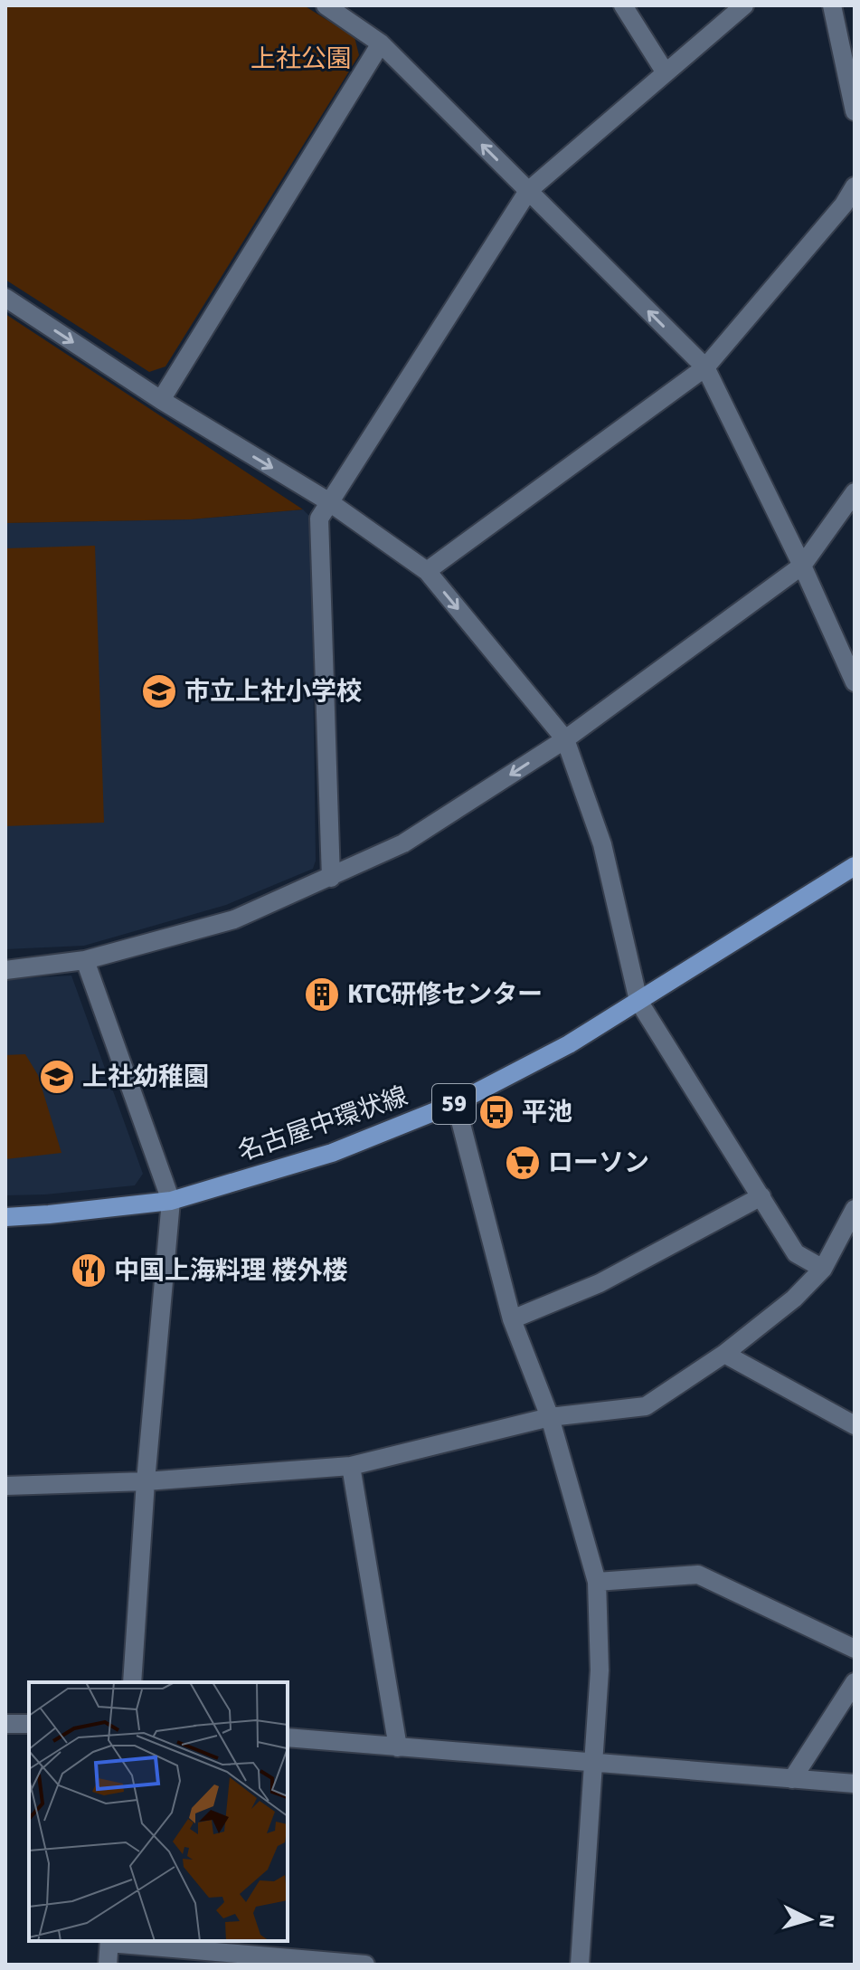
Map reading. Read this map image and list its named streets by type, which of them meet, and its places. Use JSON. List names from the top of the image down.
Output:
{
  "streets": {
    "main road": ["59", "名古屋中環状線"]
  },
  "parks": ["上社公園"],
  "places": {
    "school or university": ["市立上社小学校", "上社幼稚園"],
    "building": ["KTC研修センター"],
    "bus stop": ["平池"],
    "supermarket": ["ローソン"],
    "restaurant": ["中国上海料理 楼外楼"]
  },
  "north": "right"
}
